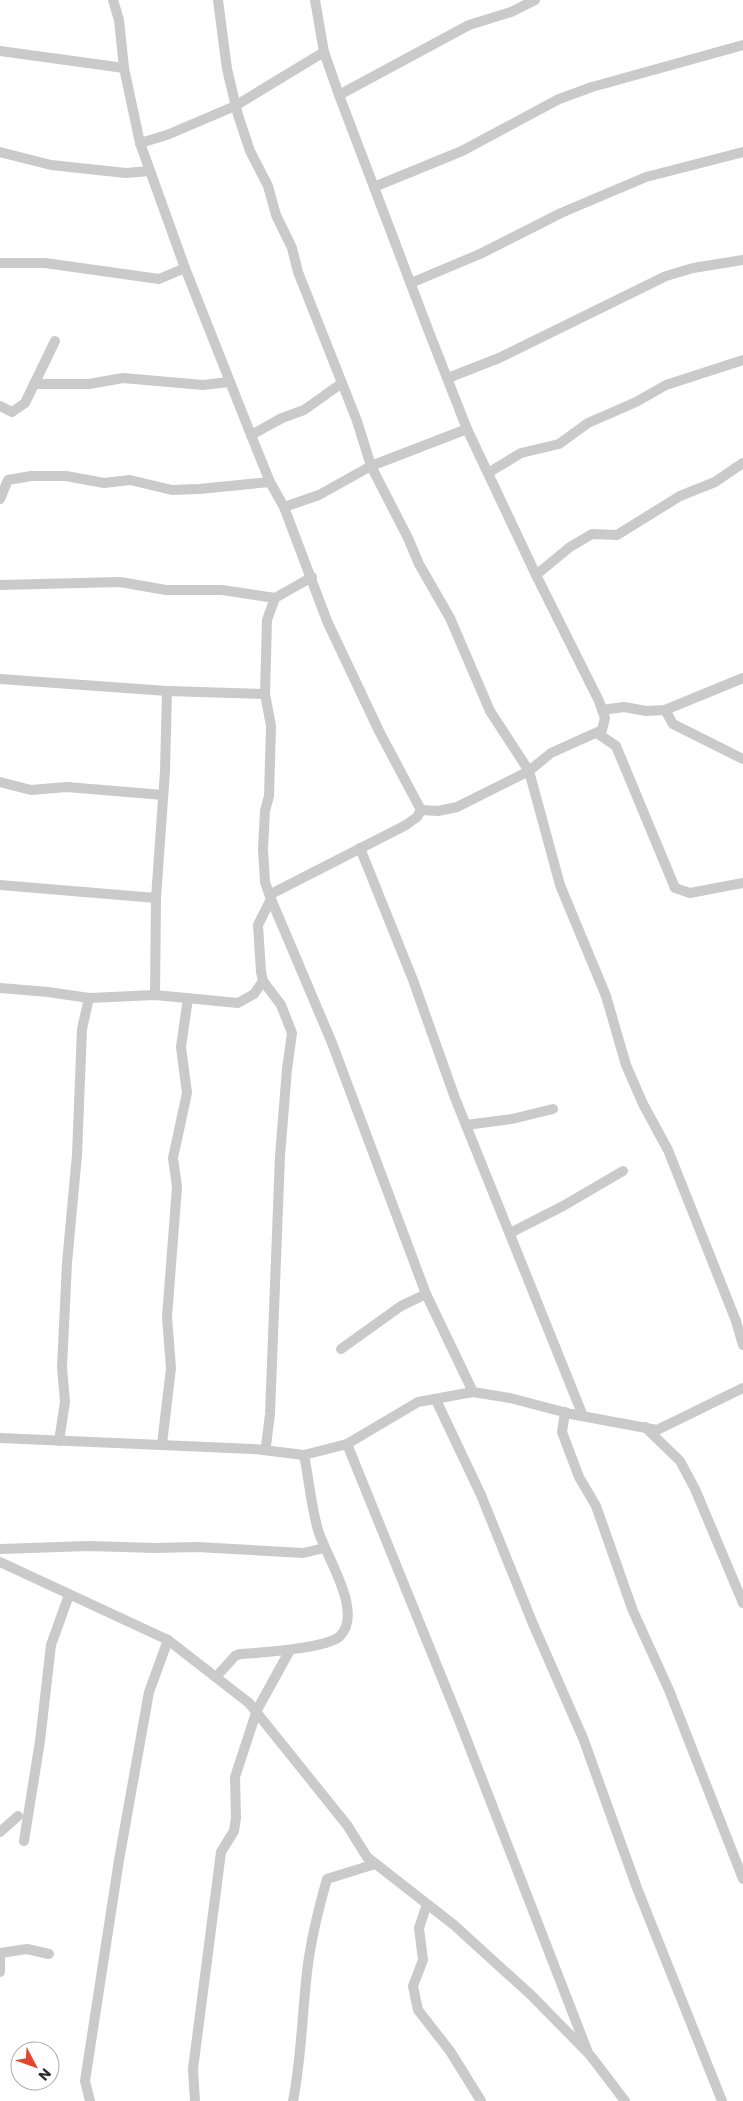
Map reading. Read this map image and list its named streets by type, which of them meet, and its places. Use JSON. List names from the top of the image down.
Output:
{
  "north": "bottom right"
}
